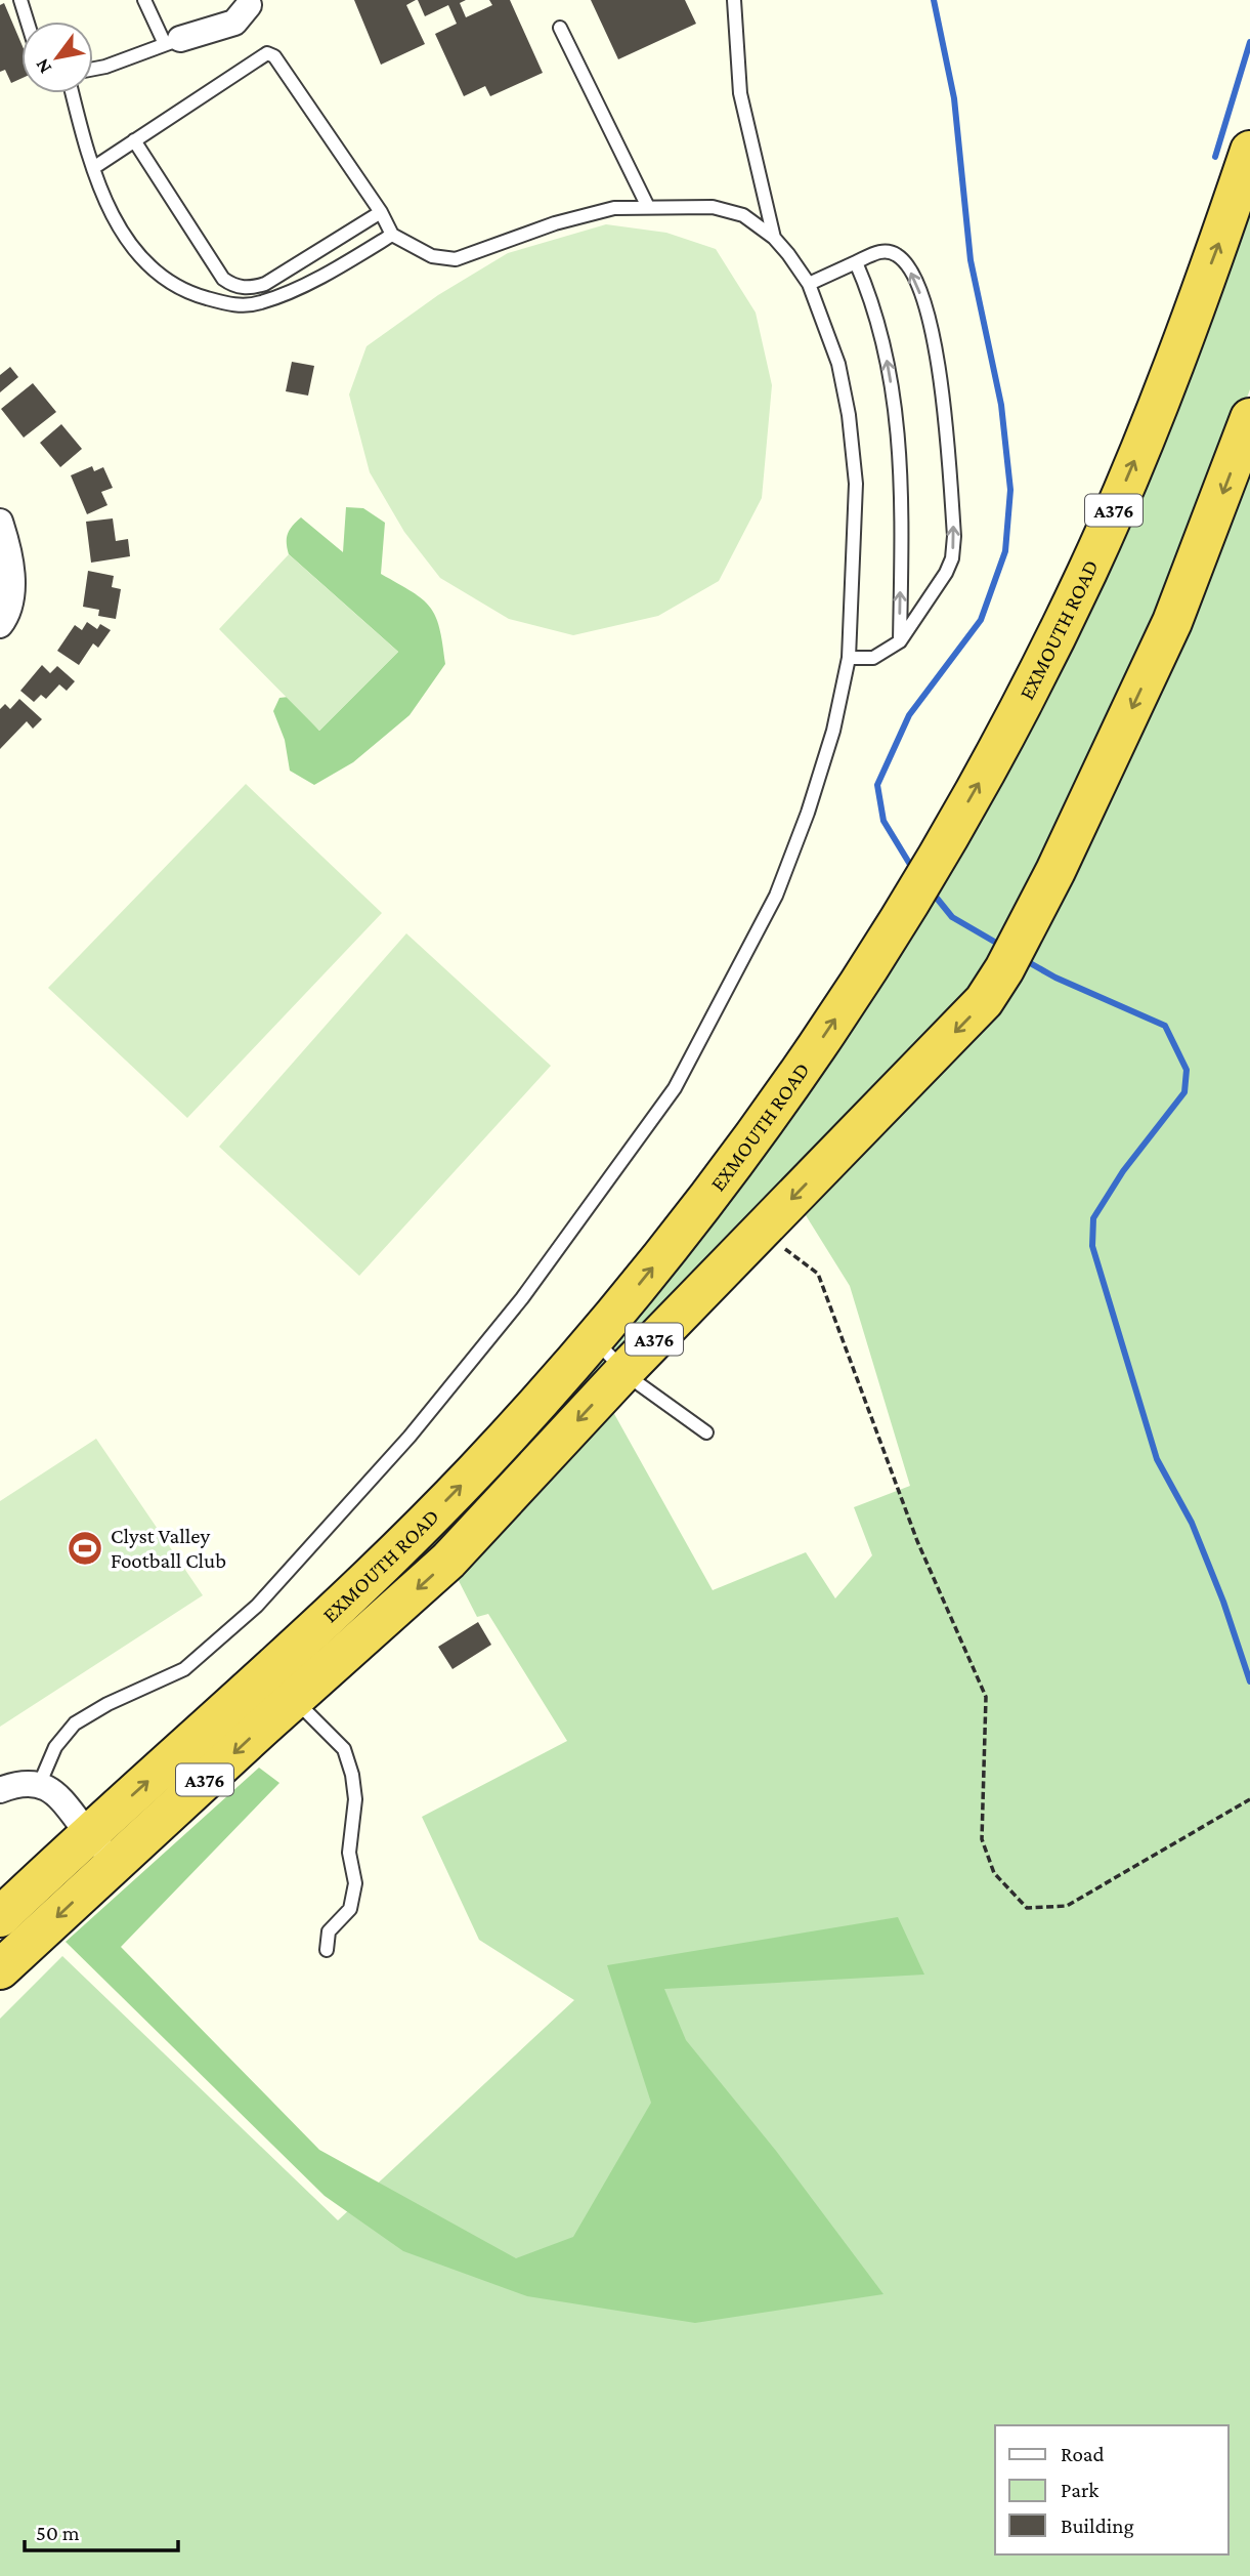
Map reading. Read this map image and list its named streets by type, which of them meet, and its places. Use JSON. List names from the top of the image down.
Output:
{
  "streets": {
    "highway": ["A376", "EXMOUTH ROAD"]
  },
  "places": {
    "sports": ["Clyst Valley Football Club"]
  },
  "legend": ["Road", "Park", "Building"],
  "scale_bar": "50 m",
  "north": "bottom left"
}
